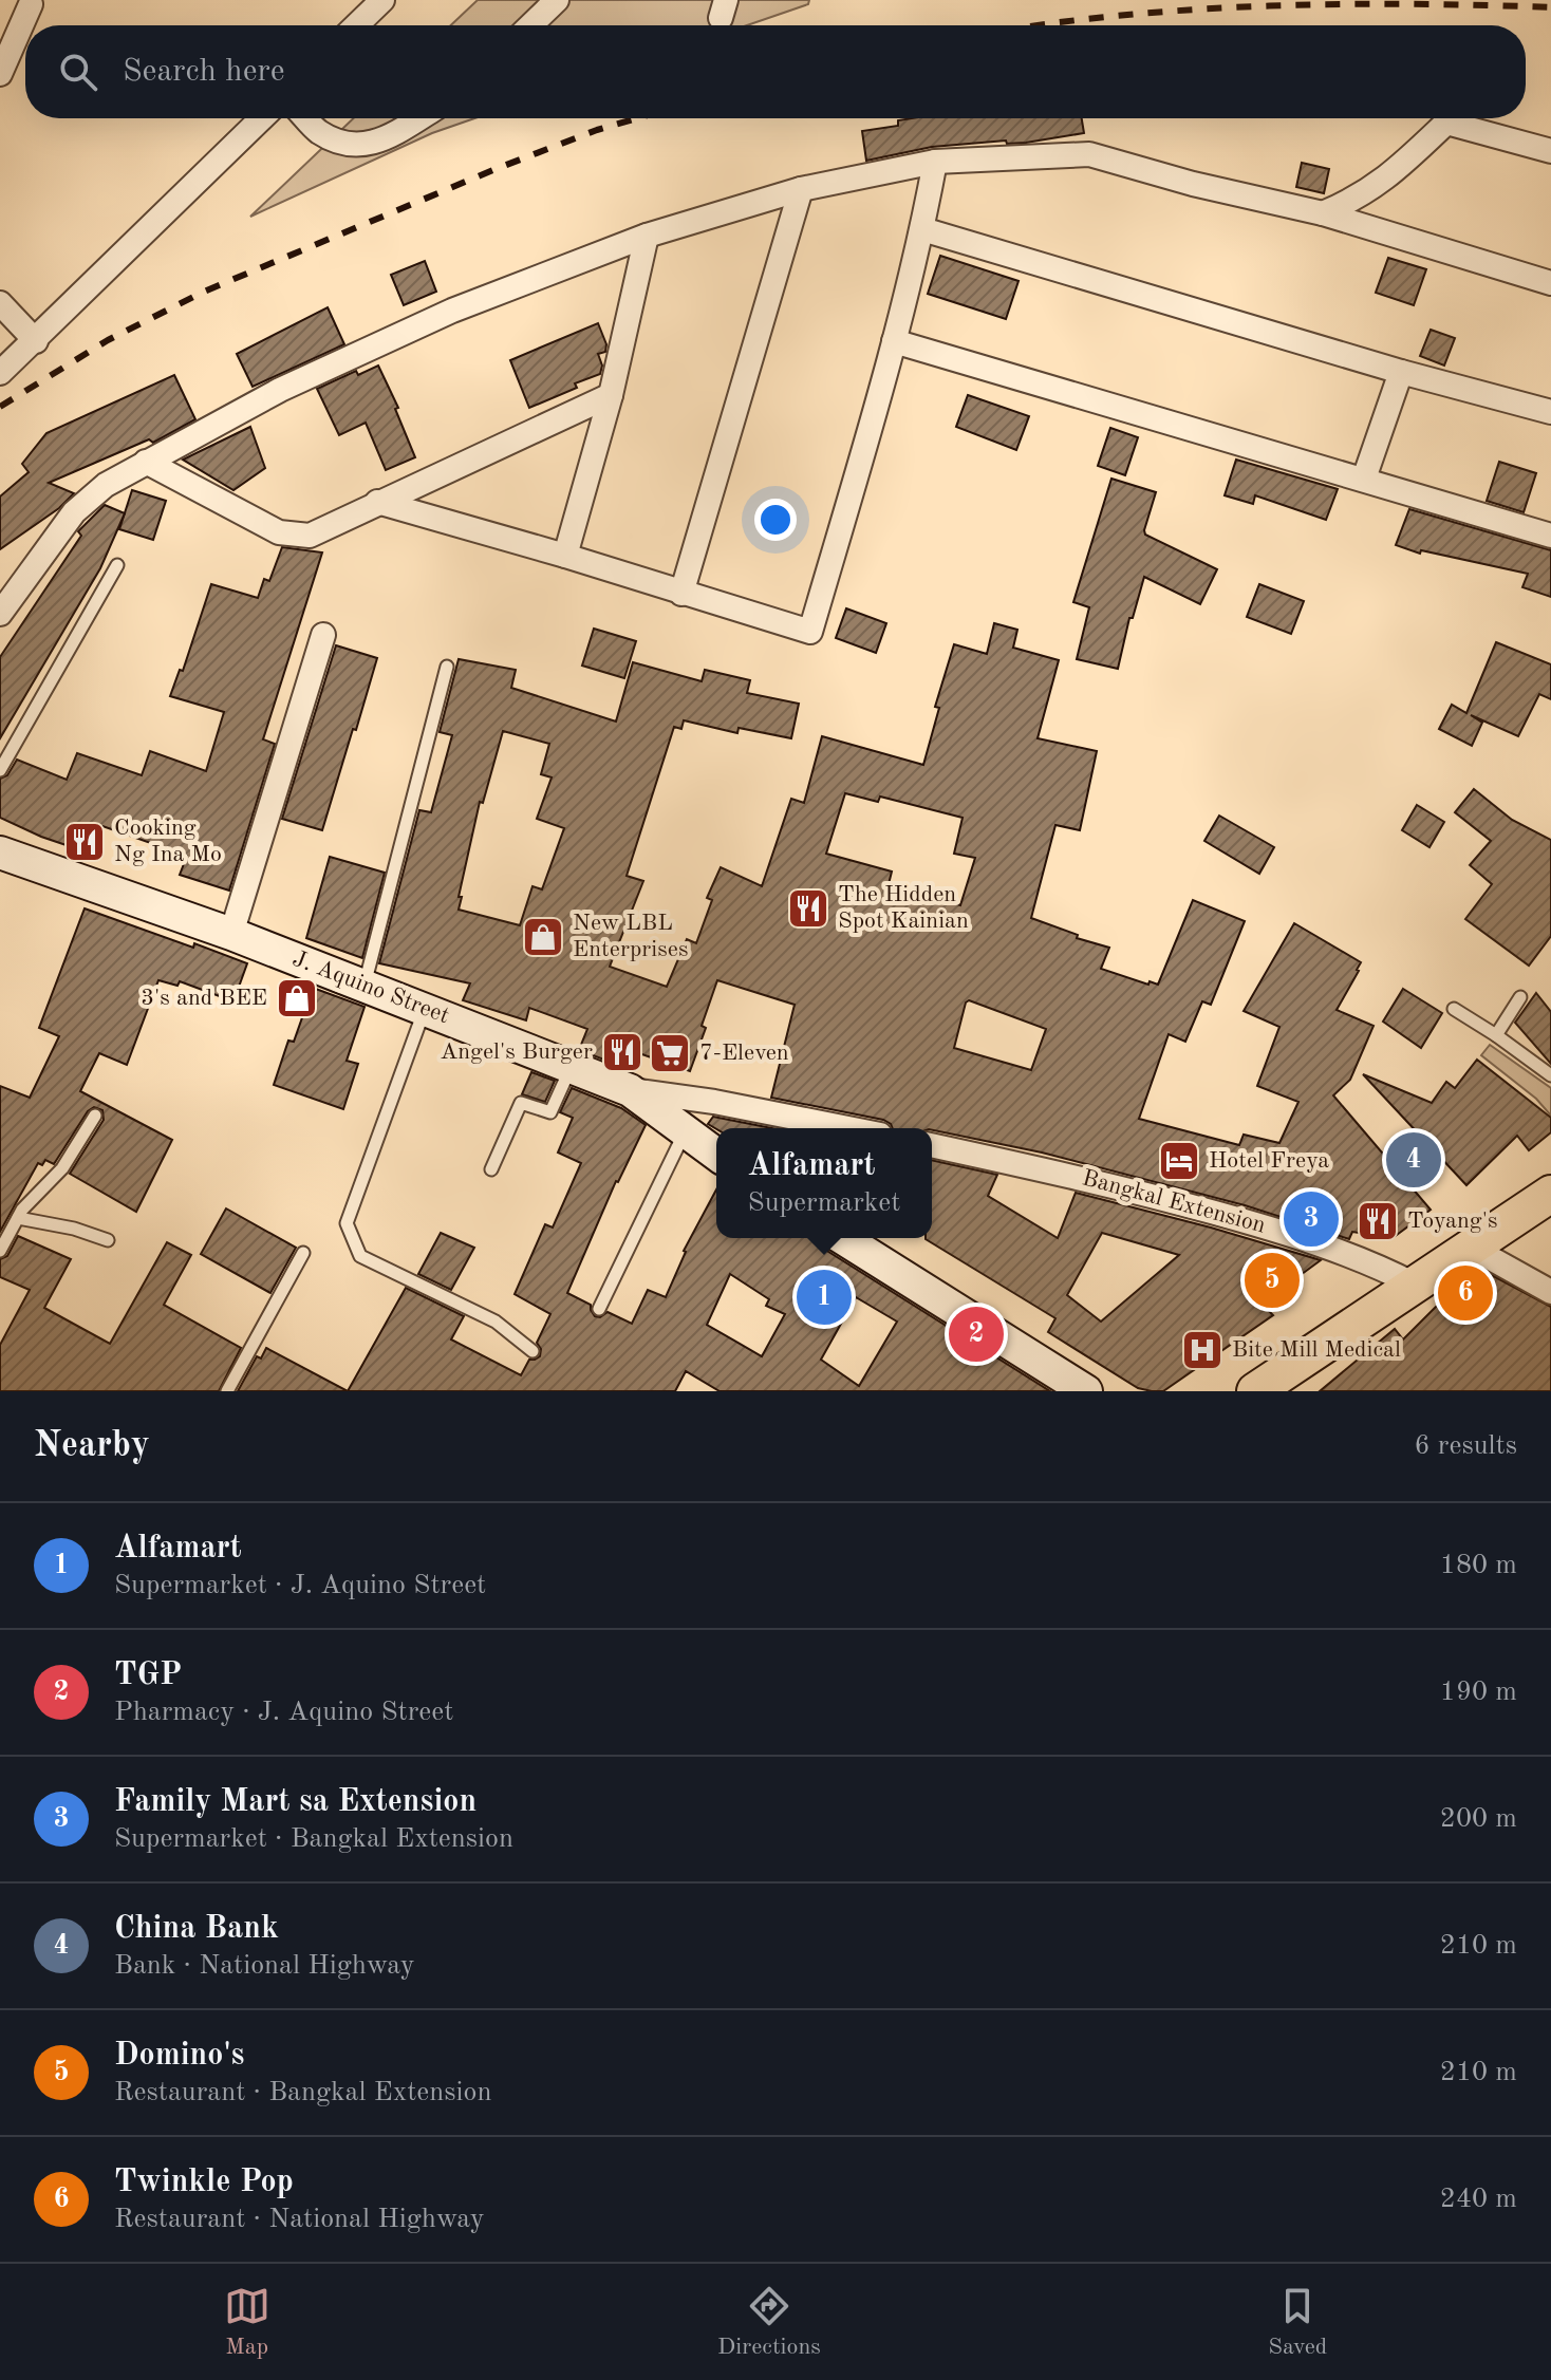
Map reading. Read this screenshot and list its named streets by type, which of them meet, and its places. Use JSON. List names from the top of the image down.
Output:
{
  "streets": {
    "street": ["J. Aquino Street", "Bangkal Extension"]
  },
  "places": {
    "restaurant": [
      "Cooking Ng Ina Mo",
      "The Hidden Spot Kainian",
      "Angel's Burger",
      "Toyang's"
    ],
    "shop": ["New LBL Enterprises", "3's and BEE"],
    "supermarket": ["7-Eleven"],
    "hotel": ["Hotel Freya"],
    "hospital": ["Bite Mill Medical"]
  },
  "page": {
    "search": "Search here",
    "popup": ["Alfamart", "Supermarket"],
    "pins": [
      "4",
      "3",
      "5",
      "6",
      "1",
      "2"
    ],
    "heading": ["Nearby", "6 results"],
    "list": [
      {
        "mark": "1",
        "name": "Alfamart",
        "note": "Supermarket · J. Aquino Street",
        "value": "180 m"
      },
      {
        "mark": "2",
        "name": "TGP",
        "note": "Pharmacy · J. Aquino Street",
        "value": "190 m"
      },
      {
        "mark": "3",
        "name": "Family Mart sa Extension",
        "note": "Supermarket · Bangkal Extension",
        "value": "200 m"
      },
      {
        "mark": "4",
        "name": "China Bank",
        "note": "Bank · National Highway",
        "value": "210 m"
      },
      {
        "mark": "5",
        "name": "Domino's",
        "note": "Restaurant · Bangkal Extension",
        "value": "210 m"
      },
      {
        "mark": "6",
        "name": "Twinkle Pop",
        "note": "Restaurant · National Highway",
        "value": "240 m"
      }
    ],
    "nav": ["Map", "Directions", "Saved"]
  }
}
